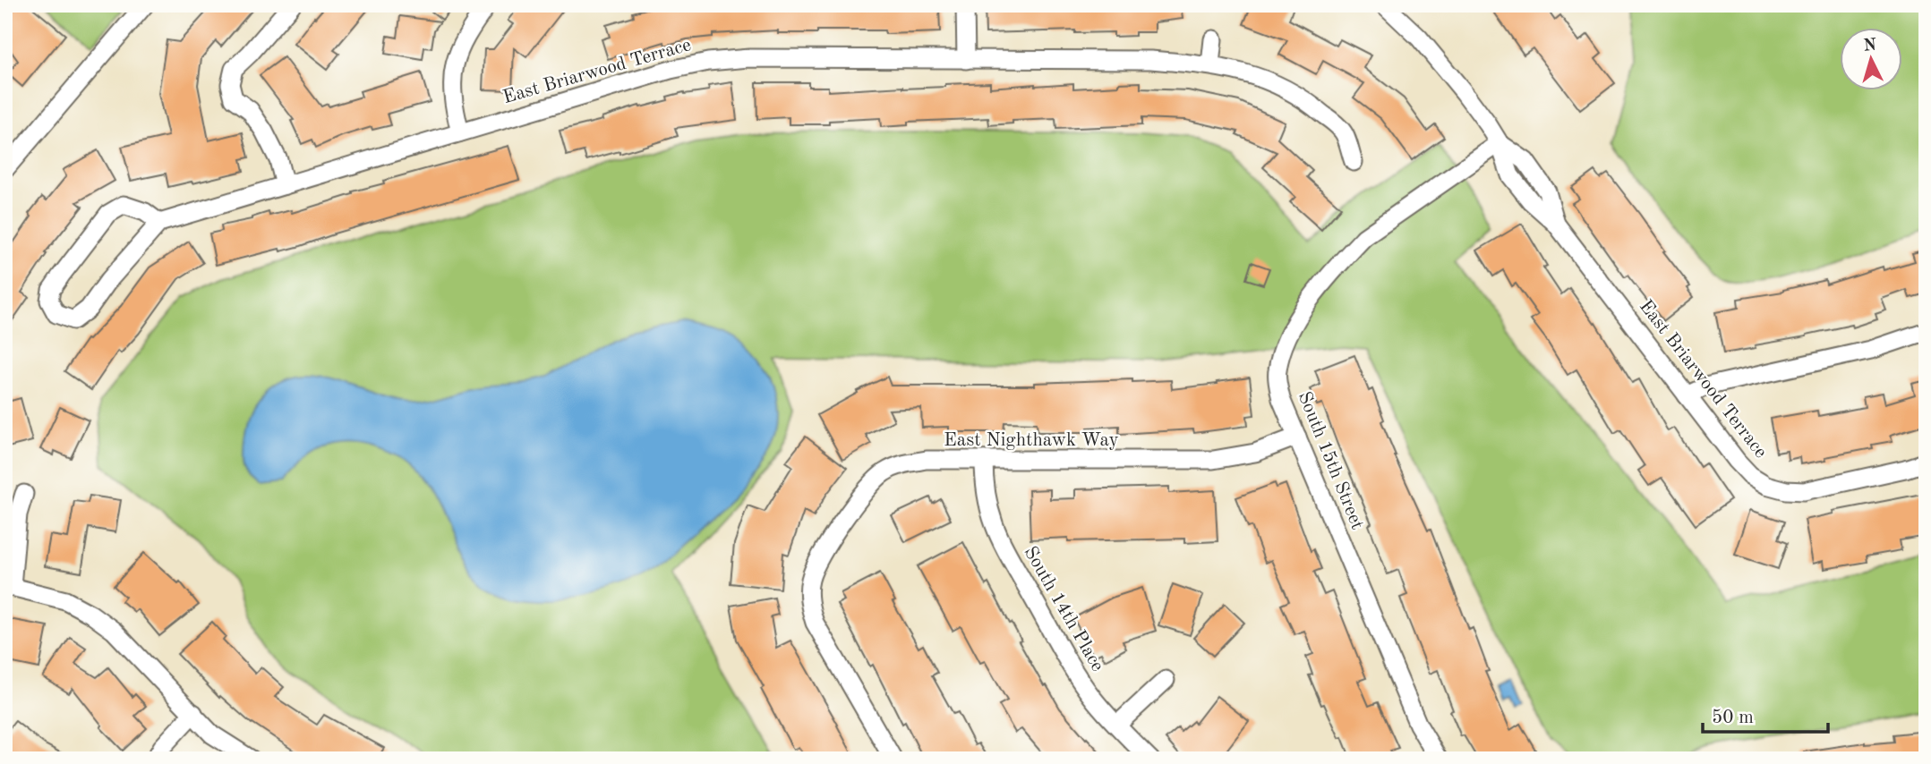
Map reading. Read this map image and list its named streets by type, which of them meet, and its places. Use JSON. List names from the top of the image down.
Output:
{
  "streets": {
    "street": [
      "East Briarwood Terrace",
      "East Nighthawk Way",
      "South 15th Street",
      "South 14th Place"
    ]
  },
  "crossings": [
    ["East Briarwood Terrace", "South 15th Street"],
    ["East Nighthawk Way", "South 15th Street"],
    ["East Nighthawk Way", "South 14th Place"]
  ],
  "scale_bar": "50 m",
  "north": "top"
}
